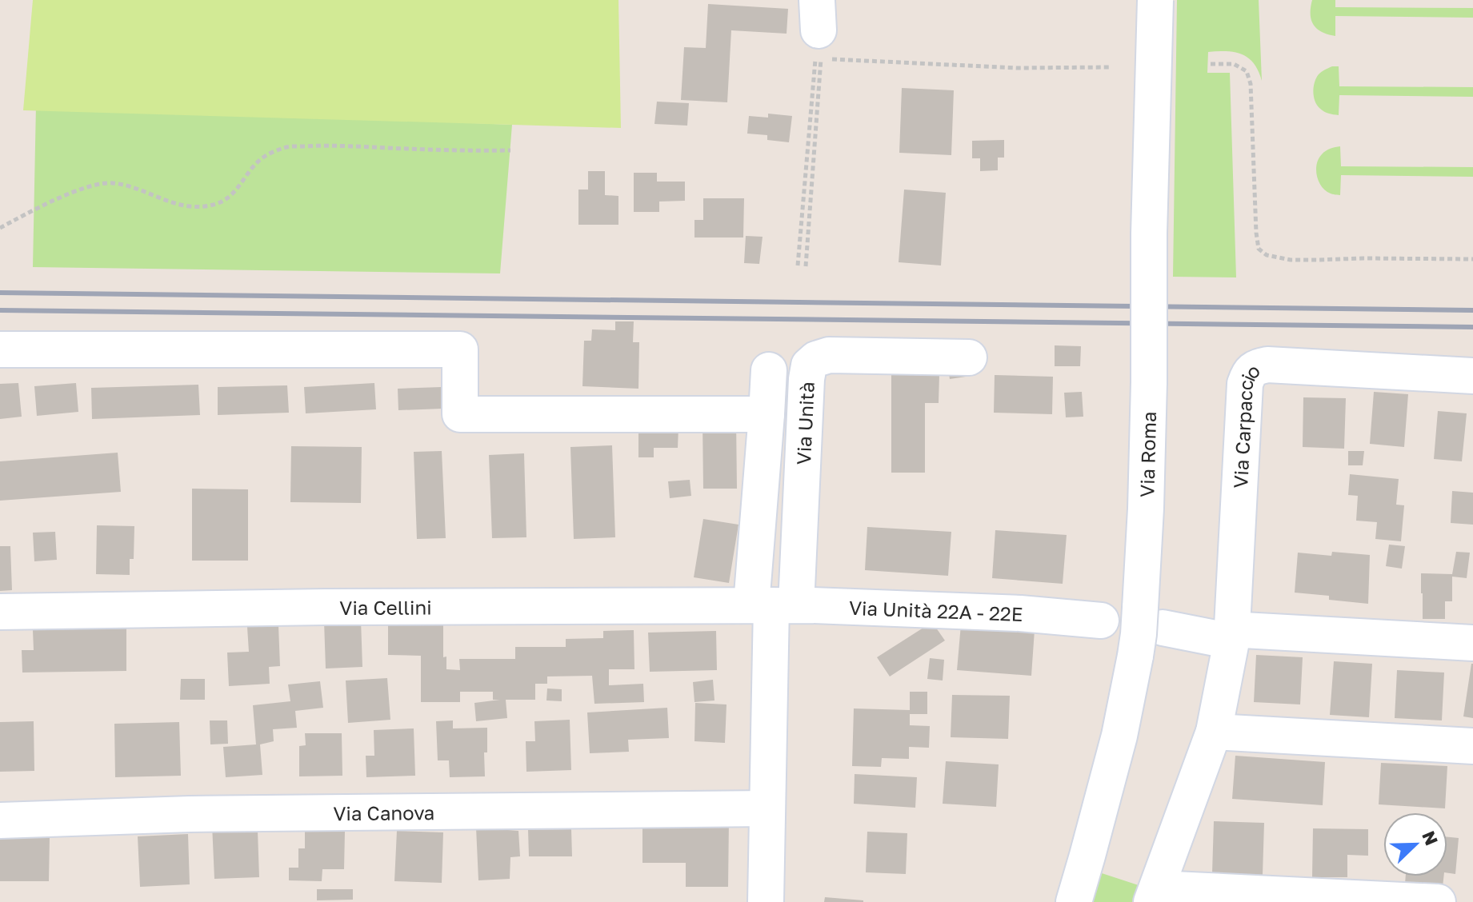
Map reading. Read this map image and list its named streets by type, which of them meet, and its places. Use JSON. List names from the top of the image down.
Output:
{
  "streets": {
    "street": [
      "Via Unità",
      "Via Carpaccio",
      "Via Roma",
      "Via Cellini",
      "Via Unità 22A - 22E",
      "Via Canova"
    ]
  },
  "crossings": [
    ["Via Unità", "Via Cellini"],
    ["Via Unità", "Via Unità 22A - 22E"],
    ["Via Unità", "Via Canova"],
    ["Via Cellini", "Via Unità 22A - 22E"]
  ],
  "north": "top right"
}
